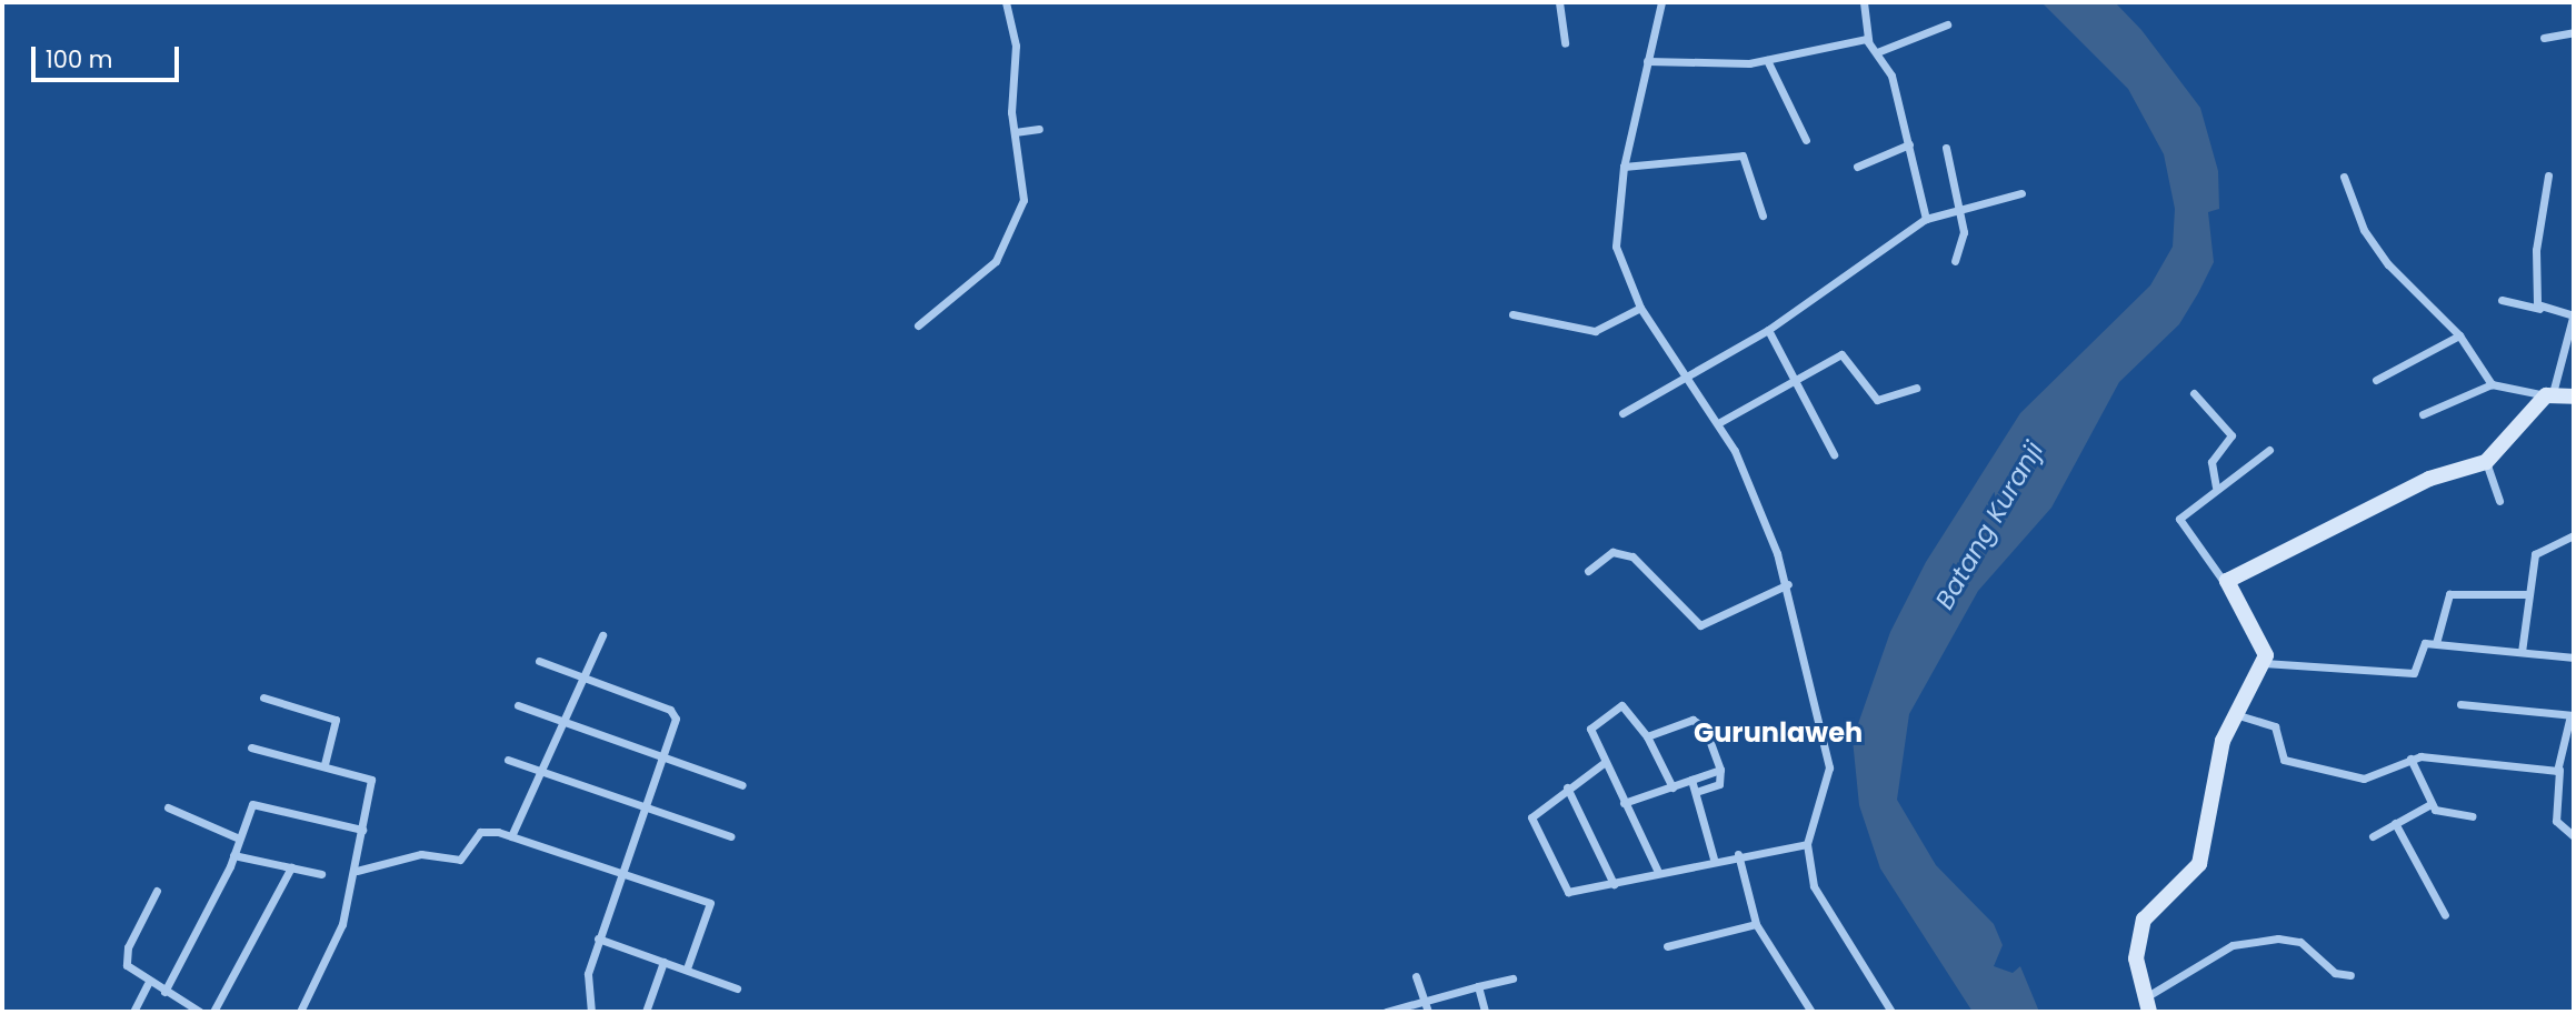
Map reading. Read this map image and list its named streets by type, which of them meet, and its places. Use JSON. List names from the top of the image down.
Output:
{
  "districts": ["Gurunlaweh"],
  "water": ["Batang Kuranji"],
  "scale_bar": "100 m"
}
